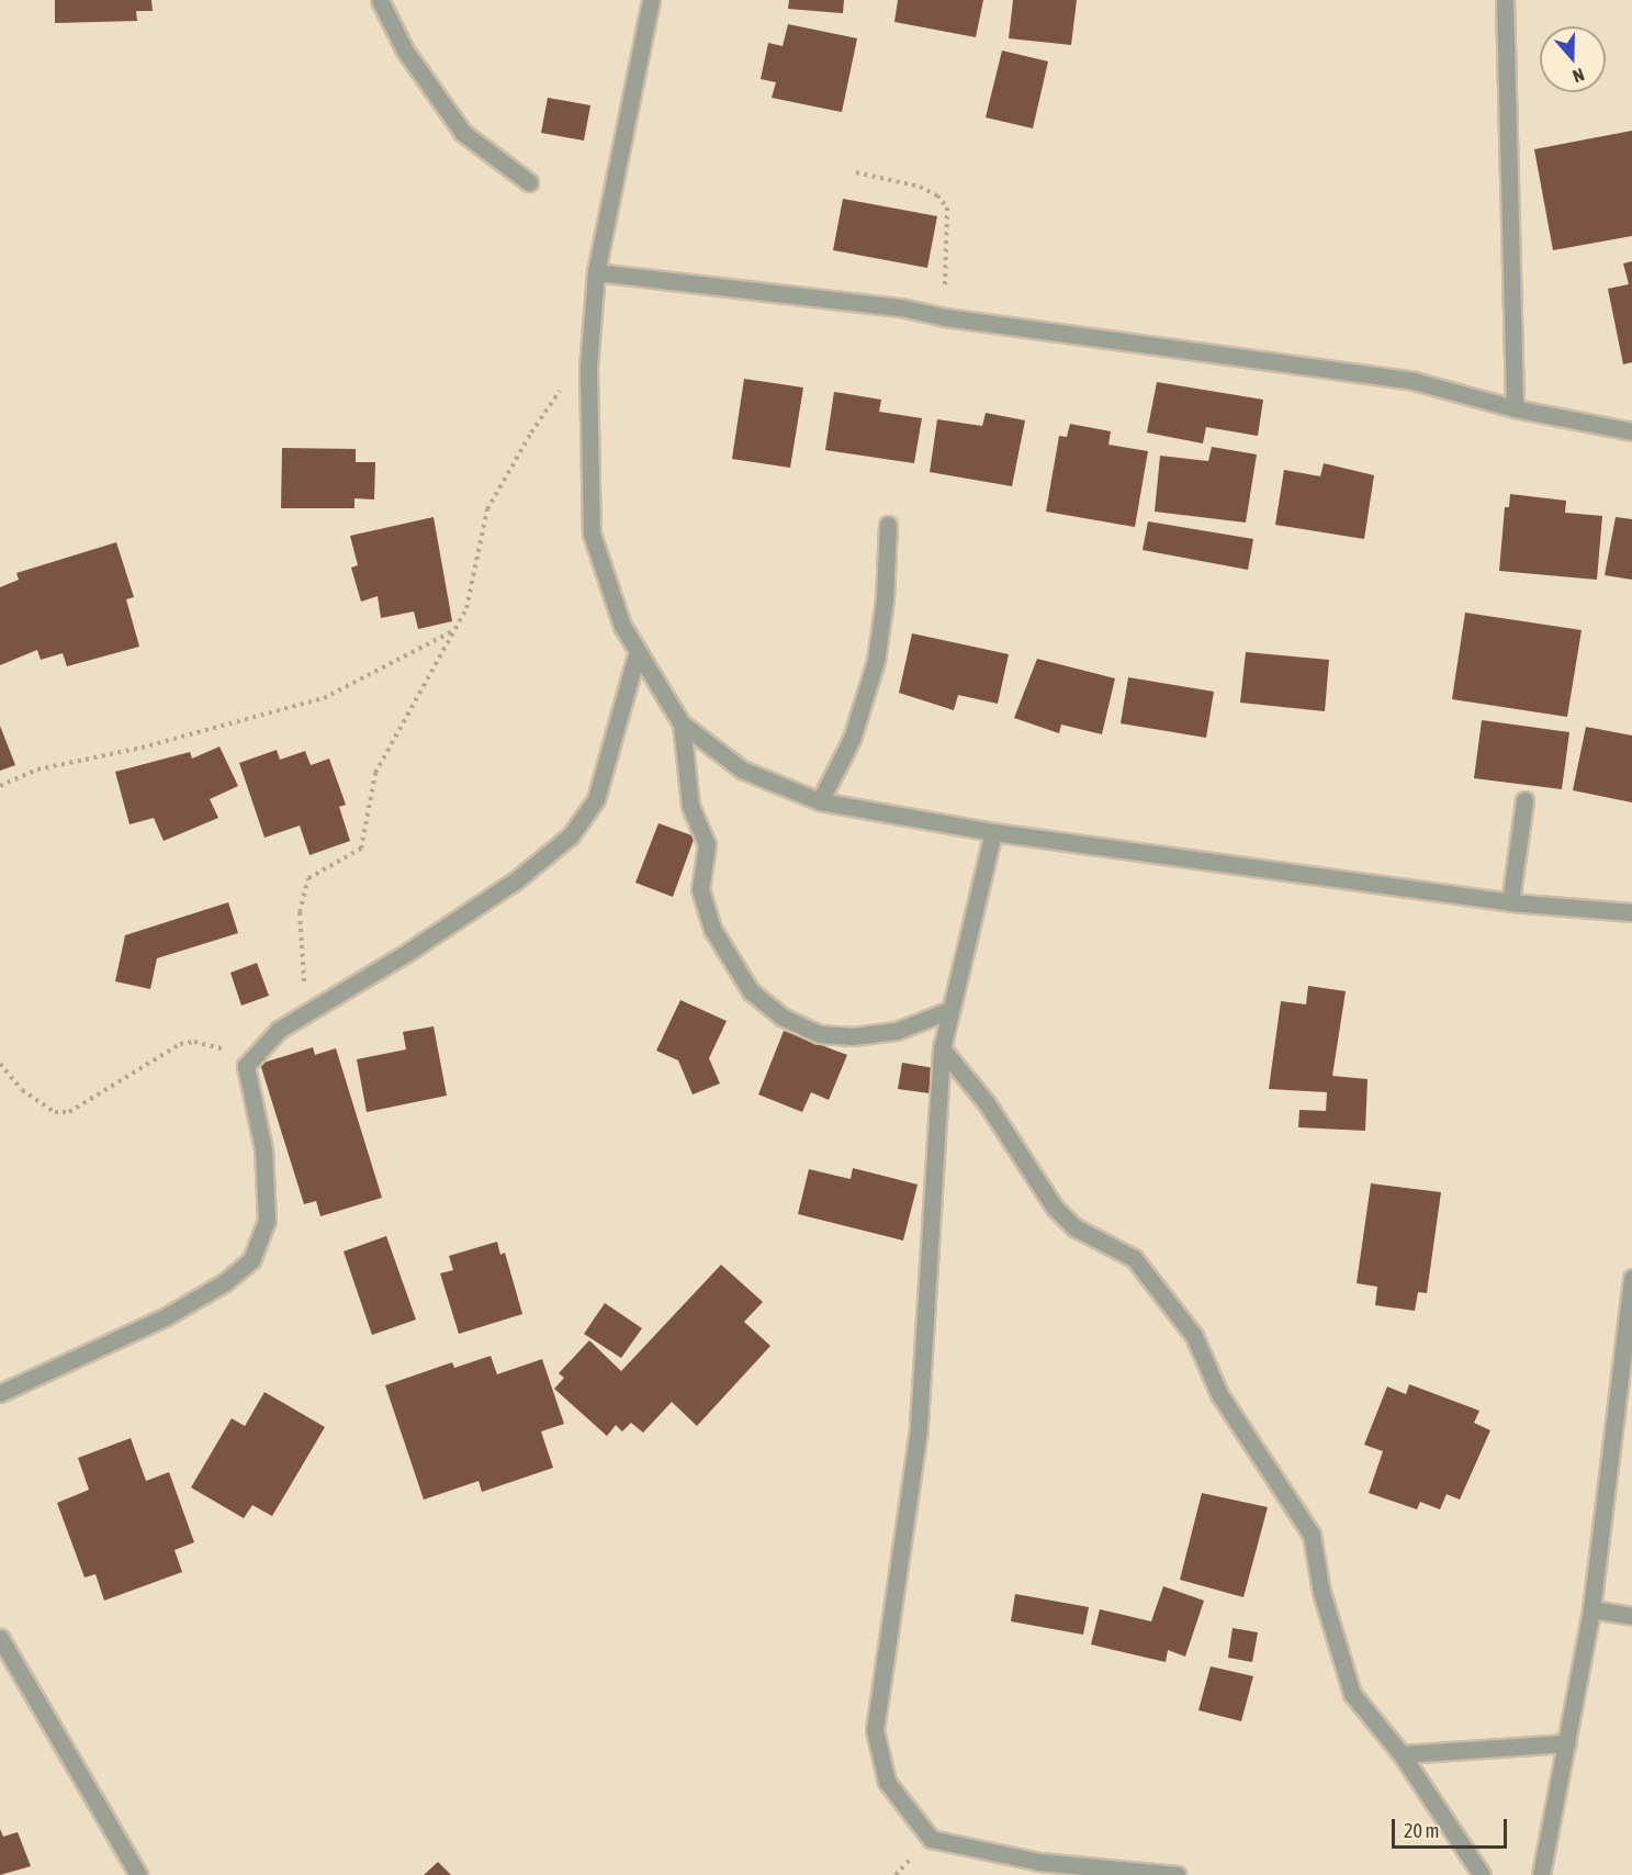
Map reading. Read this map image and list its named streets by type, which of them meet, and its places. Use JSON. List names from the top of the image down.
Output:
{
  "scale_bar": "20 m",
  "north": "bottom"
}
